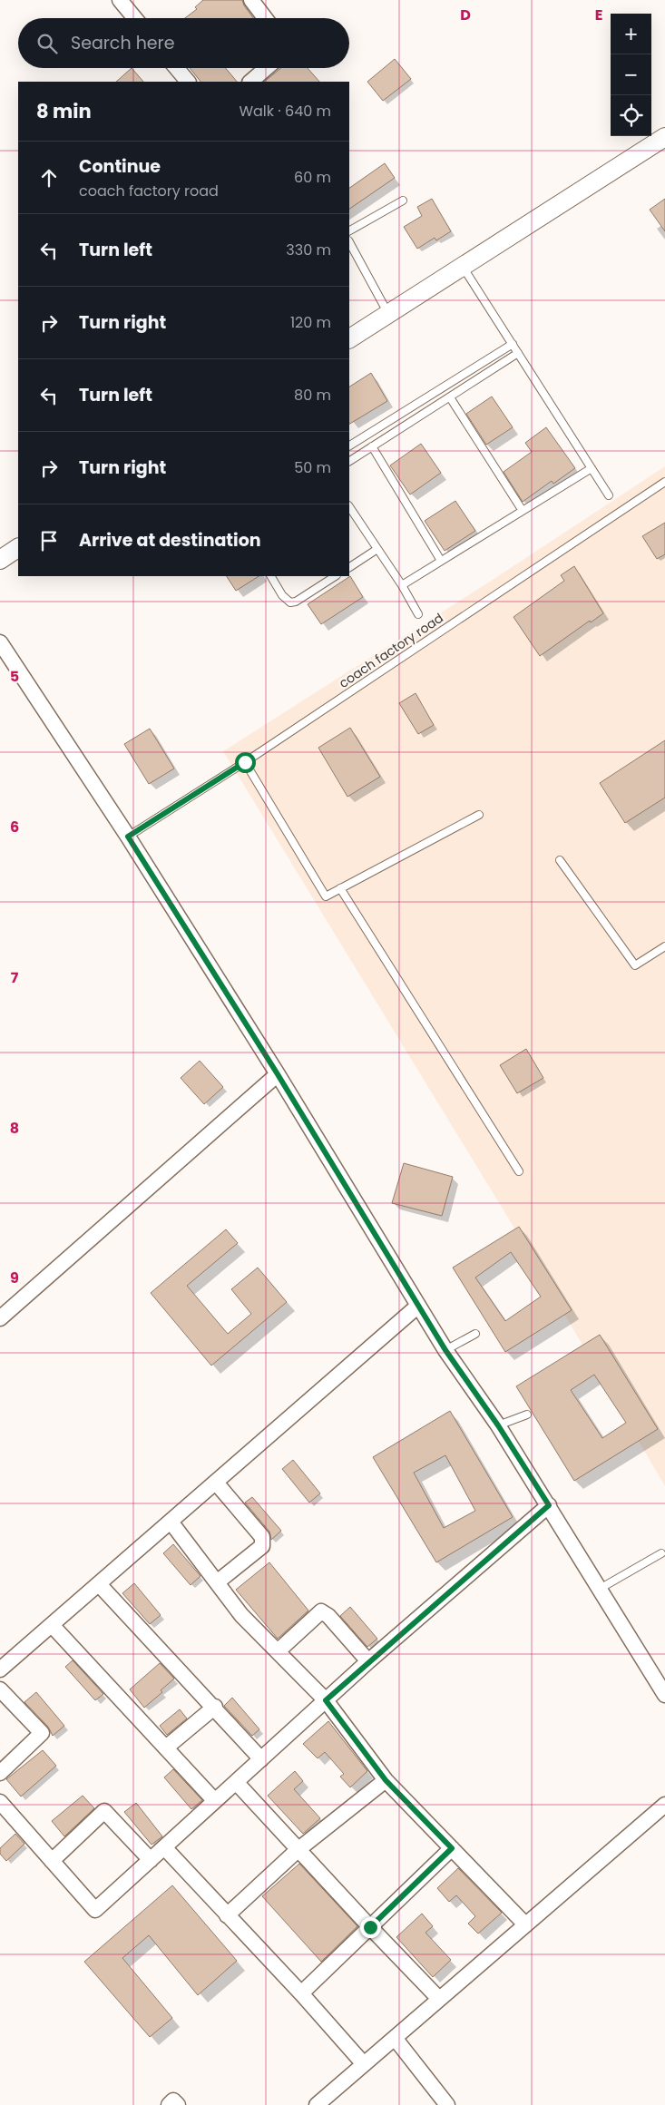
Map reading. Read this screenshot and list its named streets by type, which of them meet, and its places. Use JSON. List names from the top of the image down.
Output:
{
  "streets": {
    "lane": ["coach factory road"]
  },
  "page": {
    "map_buttons": ["+", "−"],
    "search": "Search here",
    "heading": ["8 min", "Walk · 640 m"],
    "list": [
      ["Continue", "coach factory road", "60 m"],
      ["Turn left", "330 m"],
      ["Turn right", "120 m"],
      ["Turn left", "80 m"],
      ["Turn right", "50 m"],
      "Arrive at destination"
    ]
  },
  "grid": {
    "columns": ["D", "E"],
    "rows": [
      "5",
      "6",
      "7",
      "8",
      "9"
    ]
  }
}
